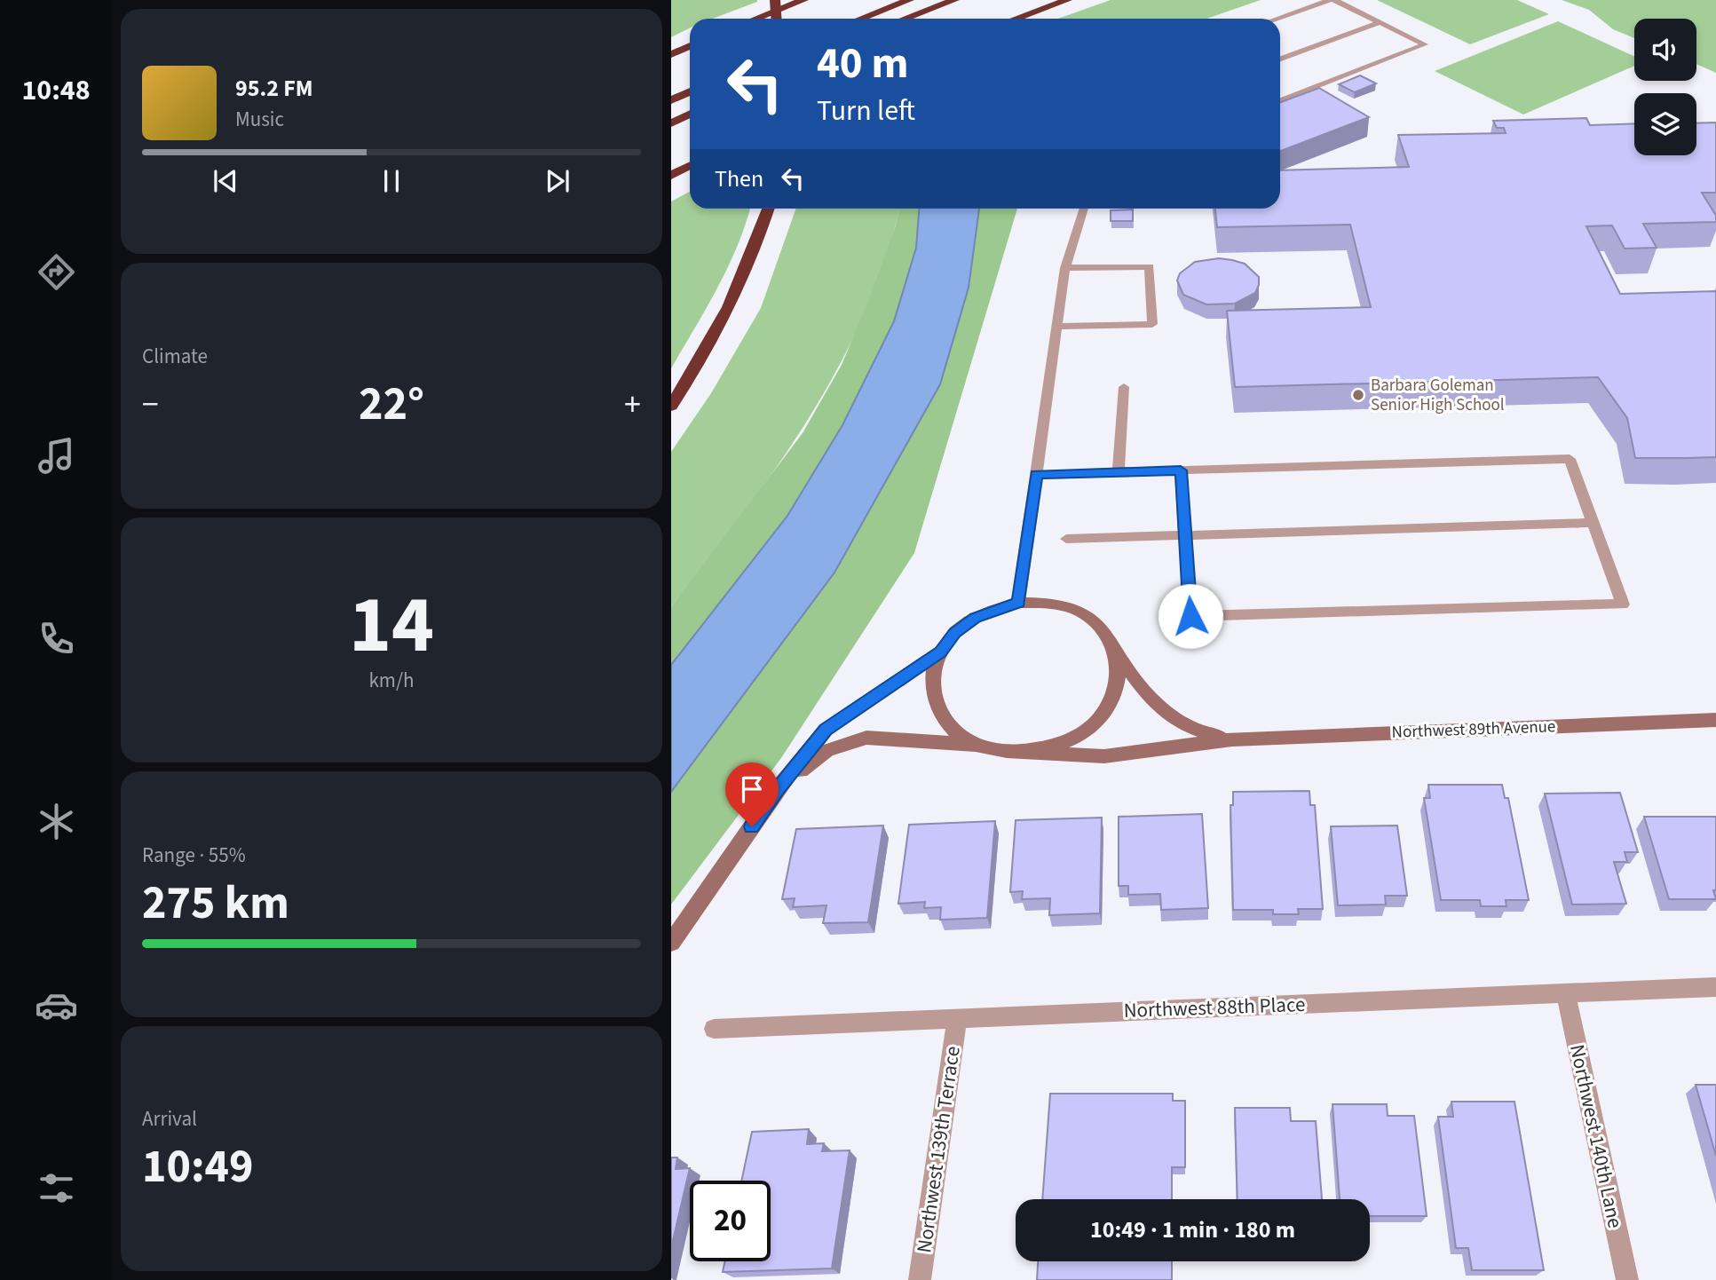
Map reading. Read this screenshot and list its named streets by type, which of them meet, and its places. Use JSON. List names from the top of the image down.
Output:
{
  "streets": {
    "street": [
      "Northwest 89th Avenue",
      "Northwest 88th Place",
      "Northwest 140th Lane",
      "Northwest 139th Terrace"
    ]
  },
  "crossings": [
    ["Northwest 88th Place", "Northwest 140th Lane"],
    ["Northwest 88th Place", "Northwest 139th Terrace"]
  ],
  "places": ["Barbara Goleman Senior High School"],
  "page": {
    "tabs": "10:48",
    "turn": ["40 m", "Turn left"],
    "song": ["95.2 FM", "Music"],
    "then": "Then",
    "tile": [
      "Climate",
      ["14", "km/h"],
      ["Range · 55%", "275 km"],
      ["Arrival", "10:49"]
    ],
    "heat": ["−", "22°", "+"],
    "limit": "20",
    "trip": "10:49 · 1 min · 180 m"
  }
}
